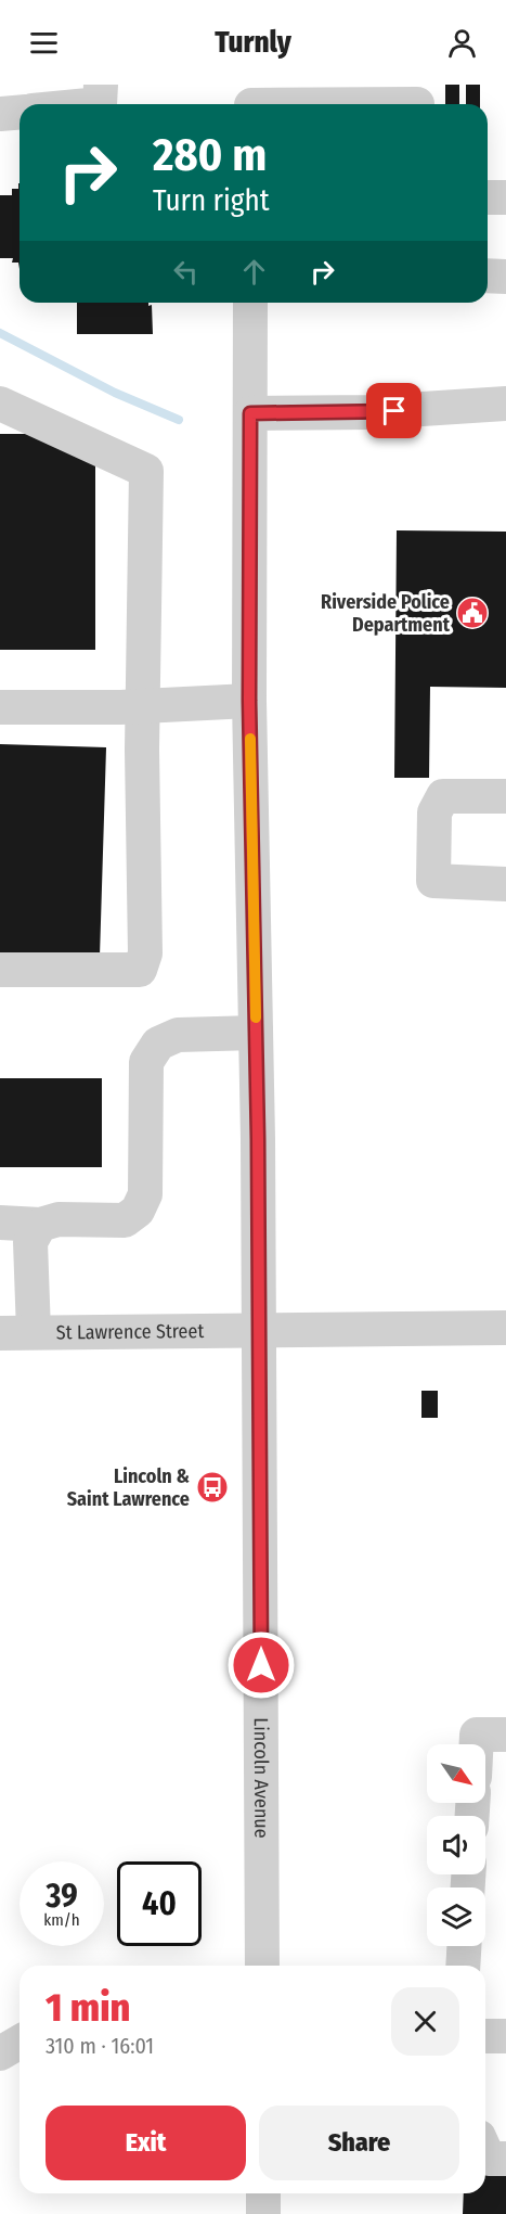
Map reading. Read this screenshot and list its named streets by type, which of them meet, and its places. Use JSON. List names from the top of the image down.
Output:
{
  "streets": {
    "street": ["St Lawrence Street", "Lincoln Avenue"]
  },
  "crossings": [
    ["St Lawrence Street", "Lincoln Avenue"]
  ],
  "places": {
    "public building": ["Riverside Police Department"],
    "bus stop": ["Lincoln & Saint Lawrence"]
  },
  "north": "bottom right",
  "page": {
    "header": "Turnly",
    "turn": ["280 m", "Turn right"],
    "speed": "39 km/h",
    "limit": "40",
    "heading": ["1 min", "310 m · 16:01"],
    "buttons": ["Exit", "Share"]
  }
}
